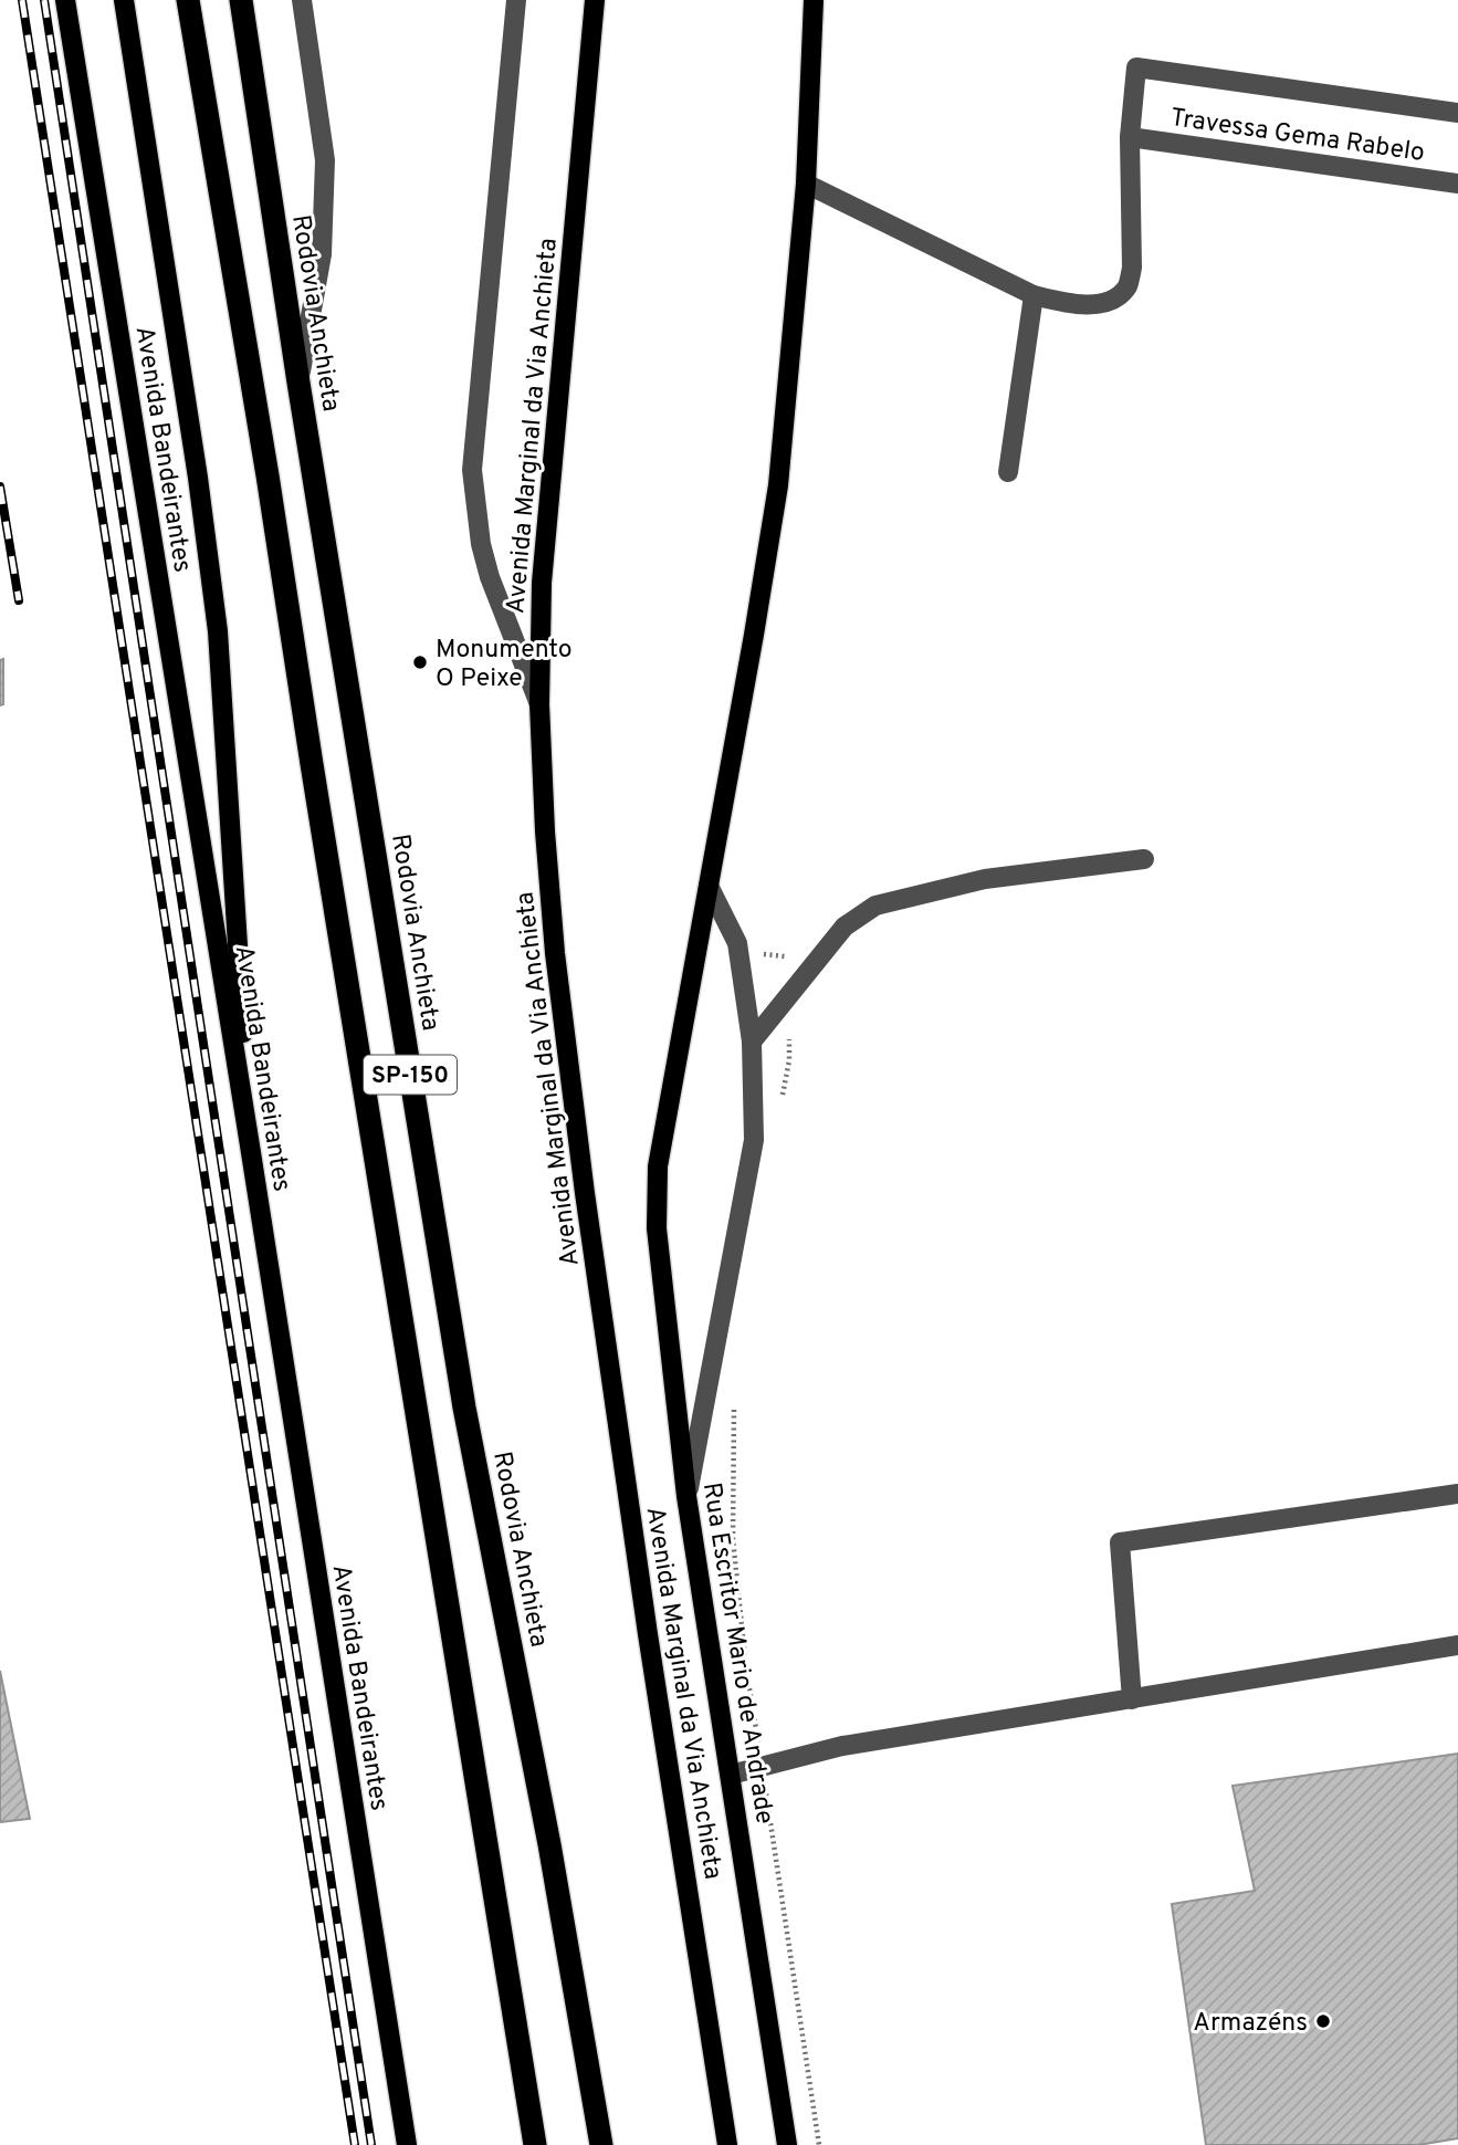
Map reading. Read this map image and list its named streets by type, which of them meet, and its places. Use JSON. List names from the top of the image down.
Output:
{
  "streets": {
    "highway": ["Rodovia Anchieta", "SP-150"],
    "main road": ["Avenida Marginal da Via Anchieta", "Avenida Bandeirantes", "Rua Escritor Mario de Andrade"],
    "street": ["Travessa Gema Rabelo"]
  },
  "places": ["Monumento O Peixe", "Armazéns"]
}
